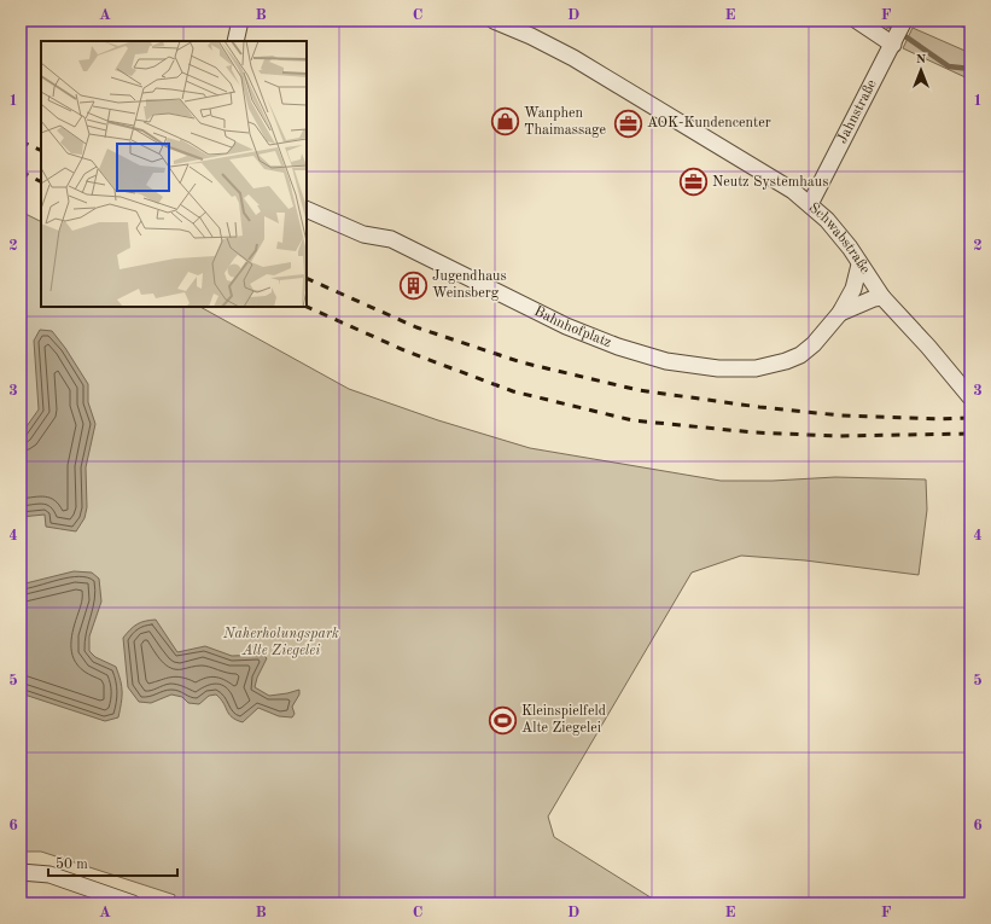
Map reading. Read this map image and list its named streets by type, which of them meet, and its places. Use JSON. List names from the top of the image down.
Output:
{
  "streets": {
    "street": ["Jahnstraße", "Schwabstraße", "Bahnhofplatz"]
  },
  "crossings": [
    ["Jahnstraße", "Schwabstraße"],
    ["Schwabstraße", "Bahnhofplatz"]
  ],
  "parks": ["Naherholungspark Alte Ziegelei"],
  "places": {
    "shop": ["Wanphen Thaimassage"],
    "office": ["AOK-Kundencenter", "Neutz Systemhaus"],
    "building": ["Jugendhaus Weinsberg"],
    "sports": ["Kleinspielfeld Alte Ziegelei"]
  },
  "scale_bar": "50 m",
  "north": "top",
  "grid": {
    "columns": [
      "A",
      "B",
      "C",
      "D",
      "E",
      "F"
    ],
    "rows": [
      "1",
      "2",
      "3",
      "4",
      "5",
      "6"
    ]
  }
}
